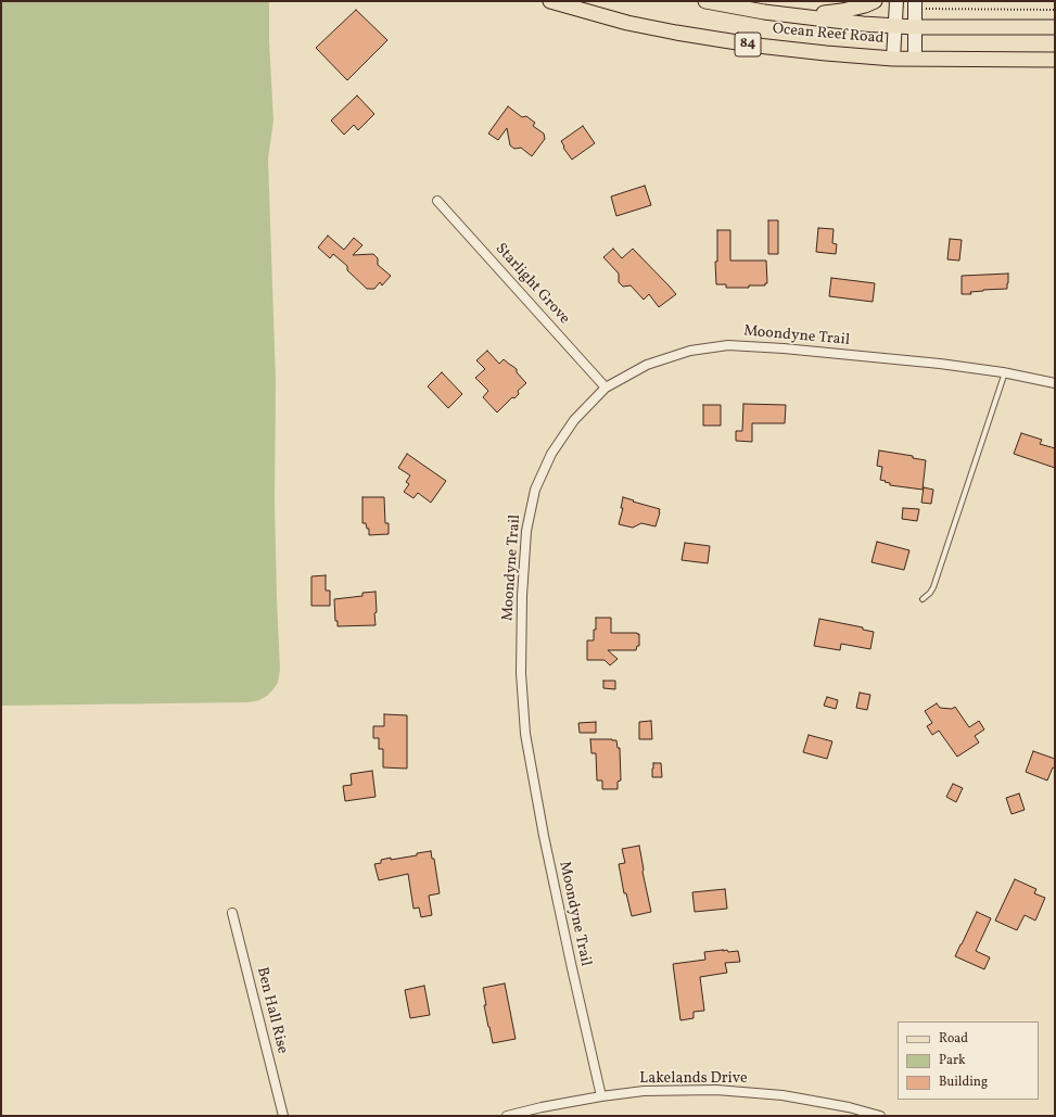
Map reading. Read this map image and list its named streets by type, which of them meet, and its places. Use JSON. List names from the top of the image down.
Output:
{
  "streets": {
    "main road": ["Ocean Reef Road", "84"],
    "street": [
      "Starlight Grove",
      "Moondyne Trail",
      "Ben Hall Rise",
      "Lakelands Drive"
    ]
  },
  "crossings": [
    ["Starlight Grove", "Moondyne Trail"],
    ["Moondyne Trail", "Lakelands Drive"]
  ],
  "legend": ["Road", "Park", "Building"]
}
